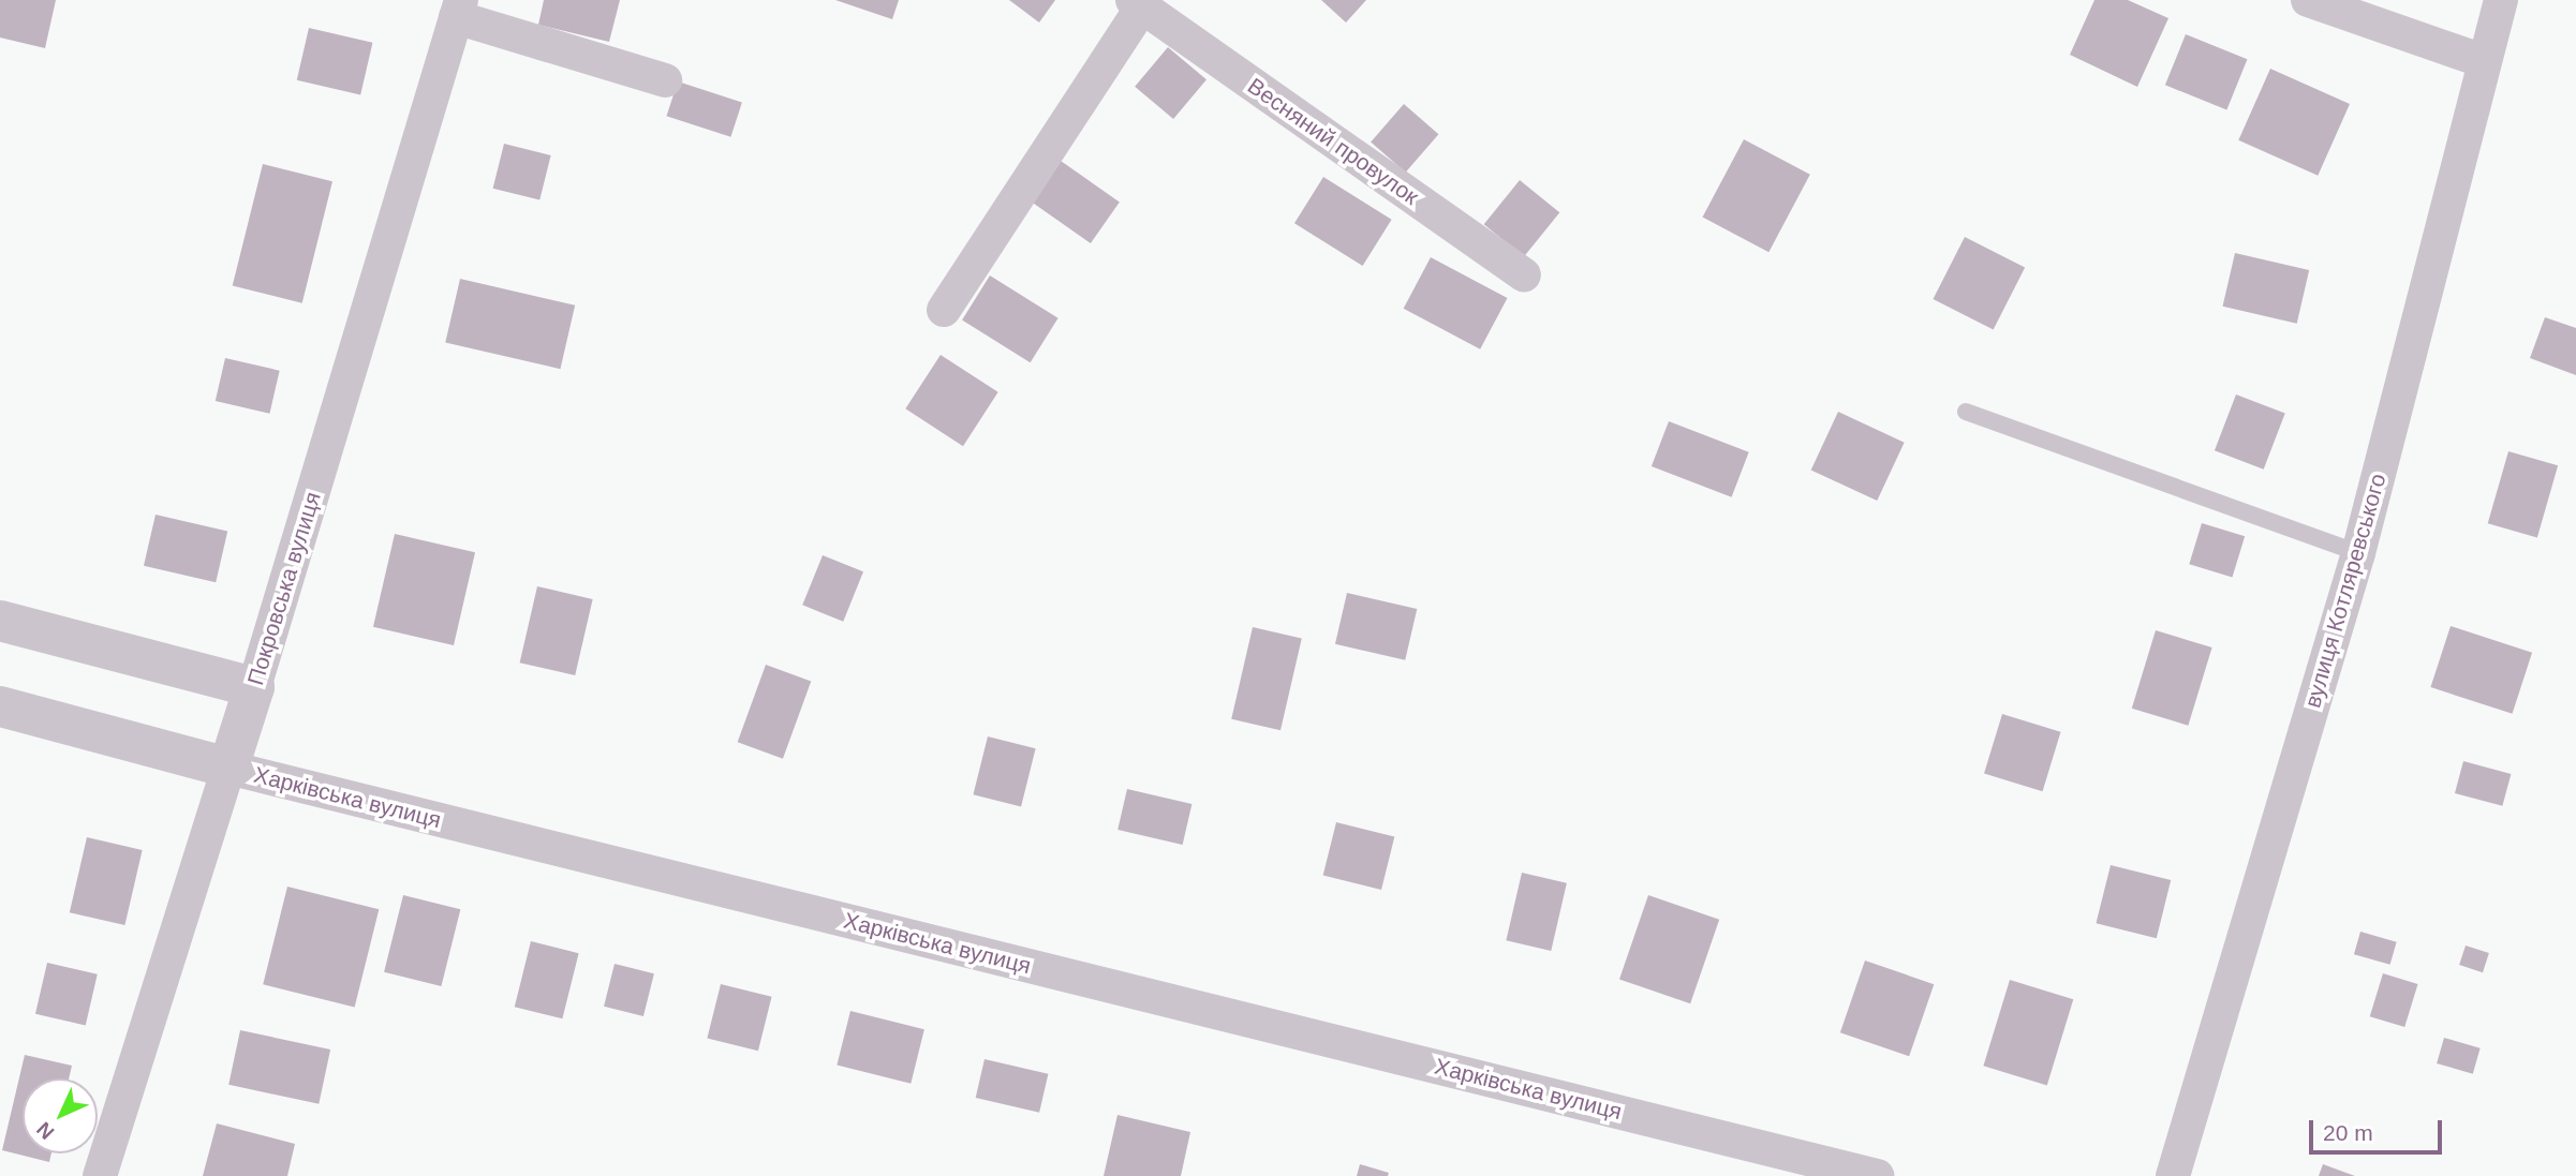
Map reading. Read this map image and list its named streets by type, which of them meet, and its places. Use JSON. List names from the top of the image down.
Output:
{
  "streets": {
    "street": [
      "Весняний провулок",
      "Покровська вулиця",
      "вулиця Котляревського",
      "Харківська вулиця"
    ]
  },
  "crossings": [
    ["Покровська вулиця", "Харківська вулиця"]
  ],
  "scale_bar": "20 m",
  "north": "bottom left"
}
